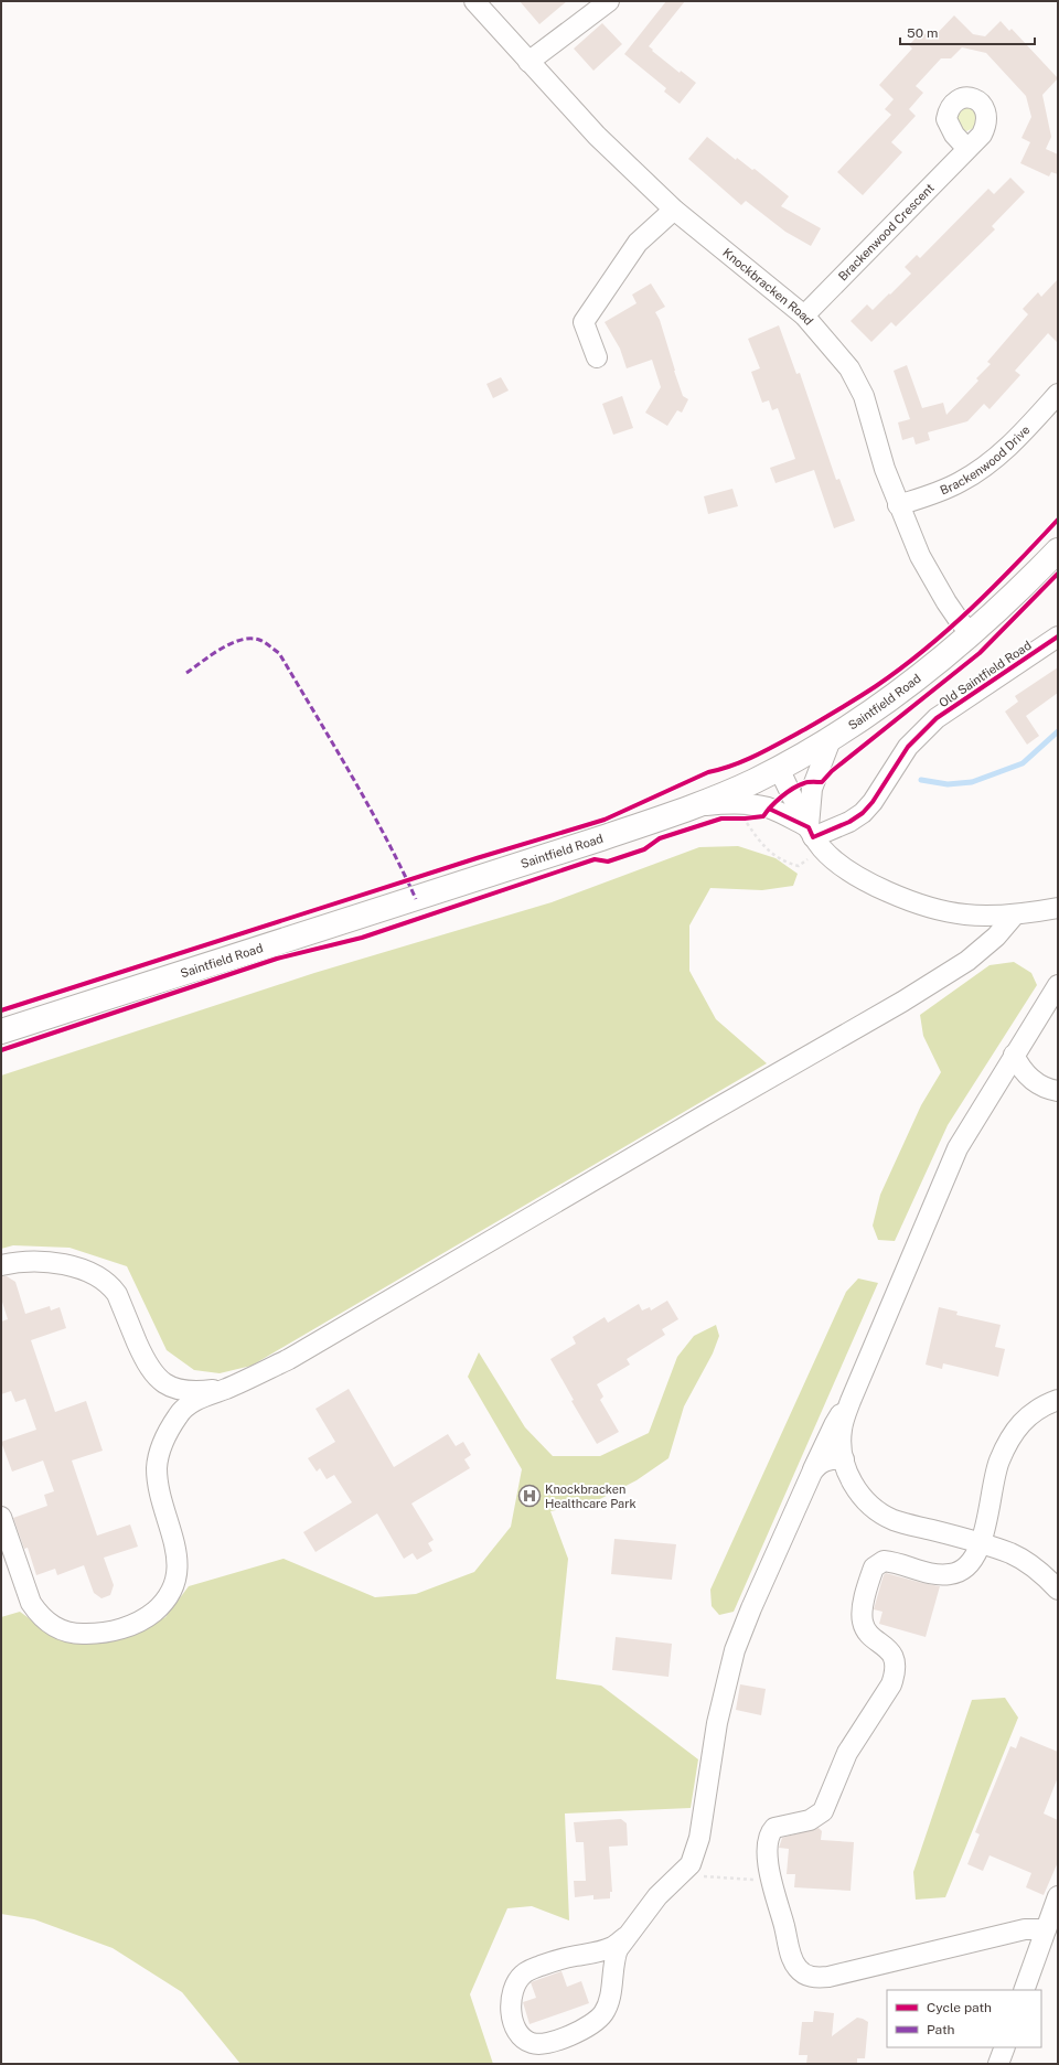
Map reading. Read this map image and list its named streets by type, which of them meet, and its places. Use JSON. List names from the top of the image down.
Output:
{
  "streets": {
    "highway": ["Saintfield Road"],
    "street": [
      "Brackenwood Crescent",
      "Knockbracken Road",
      "Brackenwood Drive",
      "Old Saintfield Road"
    ]
  },
  "crossings": [
    ["Brackenwood Crescent", "Knockbracken Road"],
    ["Knockbracken Road", "Brackenwood Drive"],
    ["Knockbracken Road", "Saintfield Road"]
  ],
  "places": {
    "hospital": ["Knockbracken Healthcare Park"]
  },
  "legend": ["Cycle path", "Path"],
  "scale_bar": "50 m"
}
